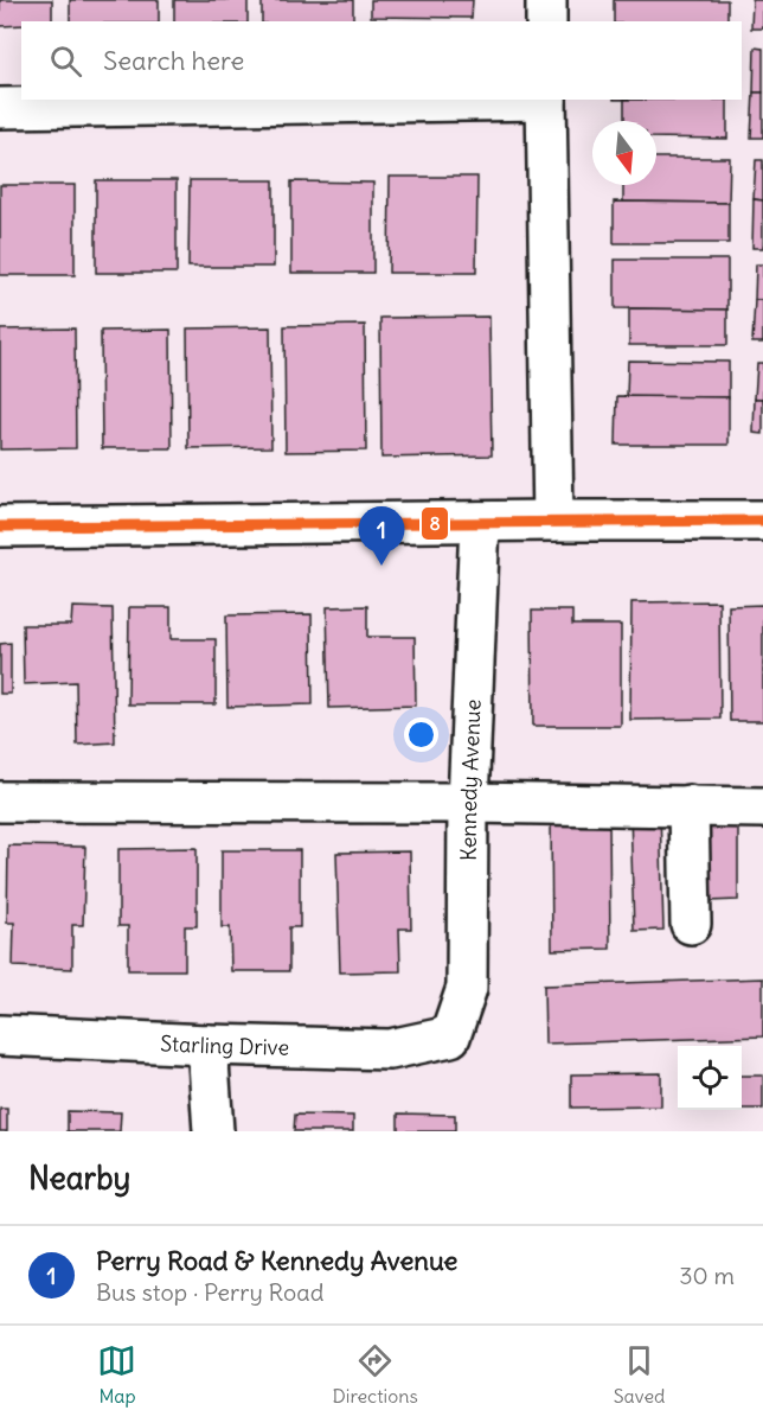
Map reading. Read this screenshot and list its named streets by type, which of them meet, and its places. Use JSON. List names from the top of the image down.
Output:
{
  "streets": {
    "street": ["Kennedy Avenue", "Starling Drive"]
  },
  "crossings": [
    ["Kennedy Avenue", "Starling Drive"]
  ],
  "lines": ["transit line 8"],
  "north": "bottom",
  "page": {
    "search": "Search here",
    "pins": "1",
    "heading": "Nearby",
    "list": [
      {
        "mark": "1",
        "name": "Perry Road & Kennedy Avenue",
        "note": "Bus stop · Perry Road",
        "value": "30 m"
      }
    ],
    "nav": ["Map", "Directions", "Saved"]
  }
}
